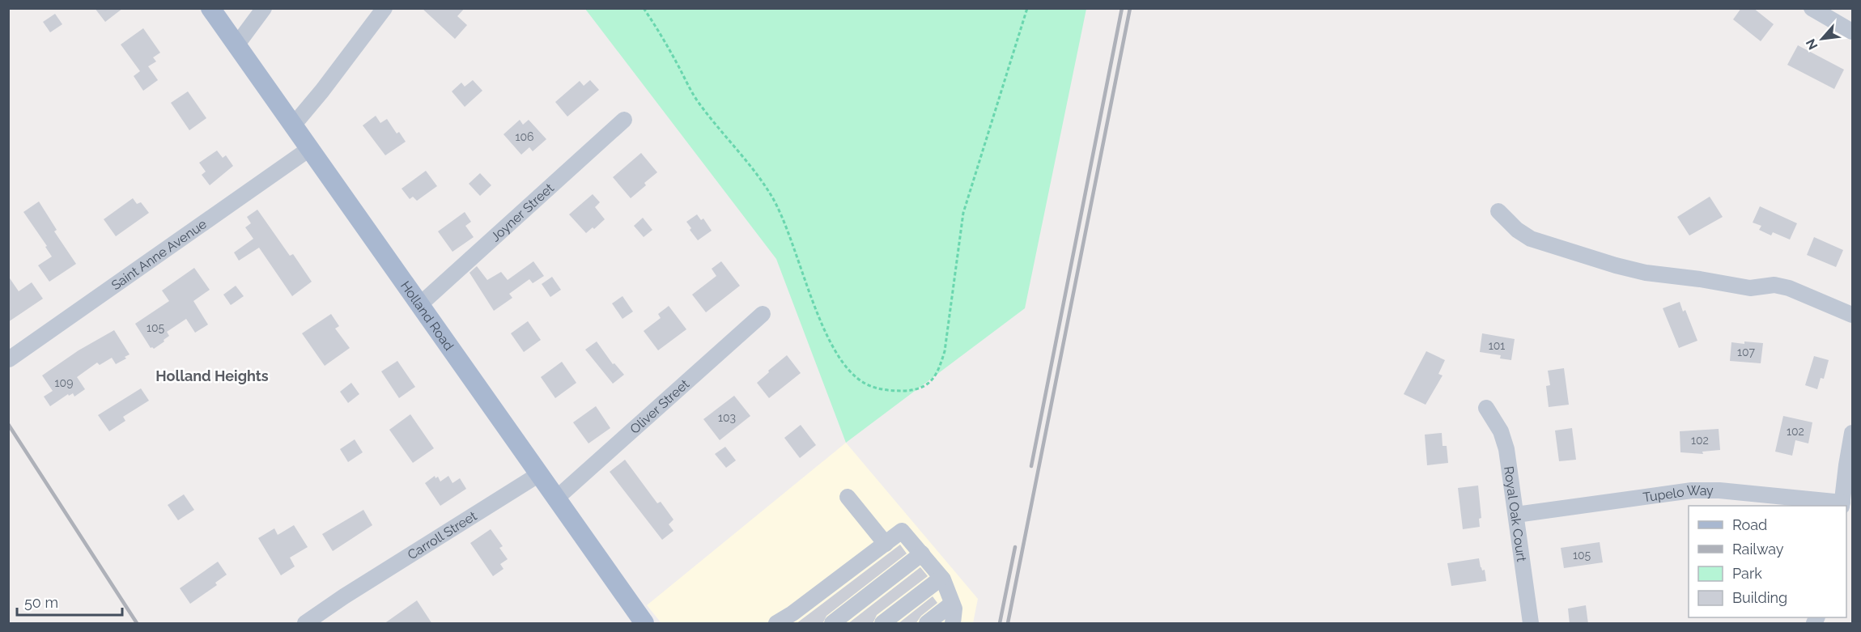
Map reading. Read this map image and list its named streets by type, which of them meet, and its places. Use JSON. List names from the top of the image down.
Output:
{
  "streets": {
    "main road": ["Holland Road"],
    "street": [
      "Joyner Street",
      "Saint Anne Avenue",
      "Oliver Street",
      "Tupelo Way",
      "Royal Oak Court",
      "Carroll Street"
    ]
  },
  "crossings": [
    ["Joyner Street", "Holland Road"],
    ["Saint Anne Avenue", "Holland Road"],
    ["Holland Road", "Oliver Street"],
    ["Holland Road", "Carroll Street"],
    ["Tupelo Way", "Royal Oak Court"]
  ],
  "districts": ["Holland Heights"],
  "house_numbers": [
    "106",
    "105",
    "101",
    "107",
    "109",
    "103",
    "102",
    "102",
    "105"
  ],
  "legend": [
    "Road",
    "Railway",
    "Park",
    "Building"
  ],
  "scale_bar": "50 m",
  "north": "bottom left"
}
